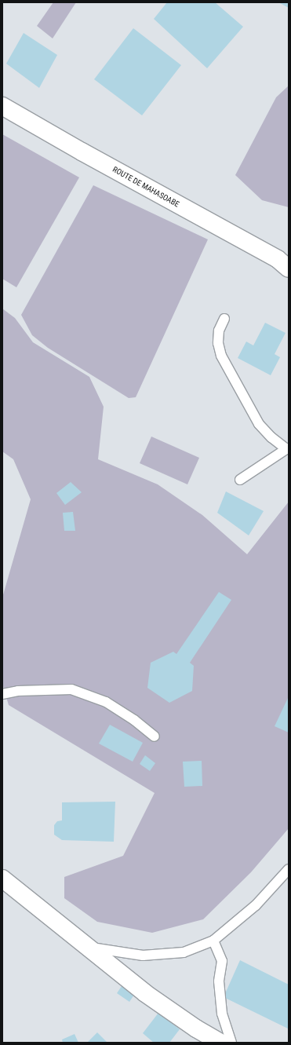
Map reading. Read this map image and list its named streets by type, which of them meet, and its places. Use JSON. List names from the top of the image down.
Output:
{
  "streets": {
    "street": ["ROUTE DE MAHASOABE"]
  }
}
